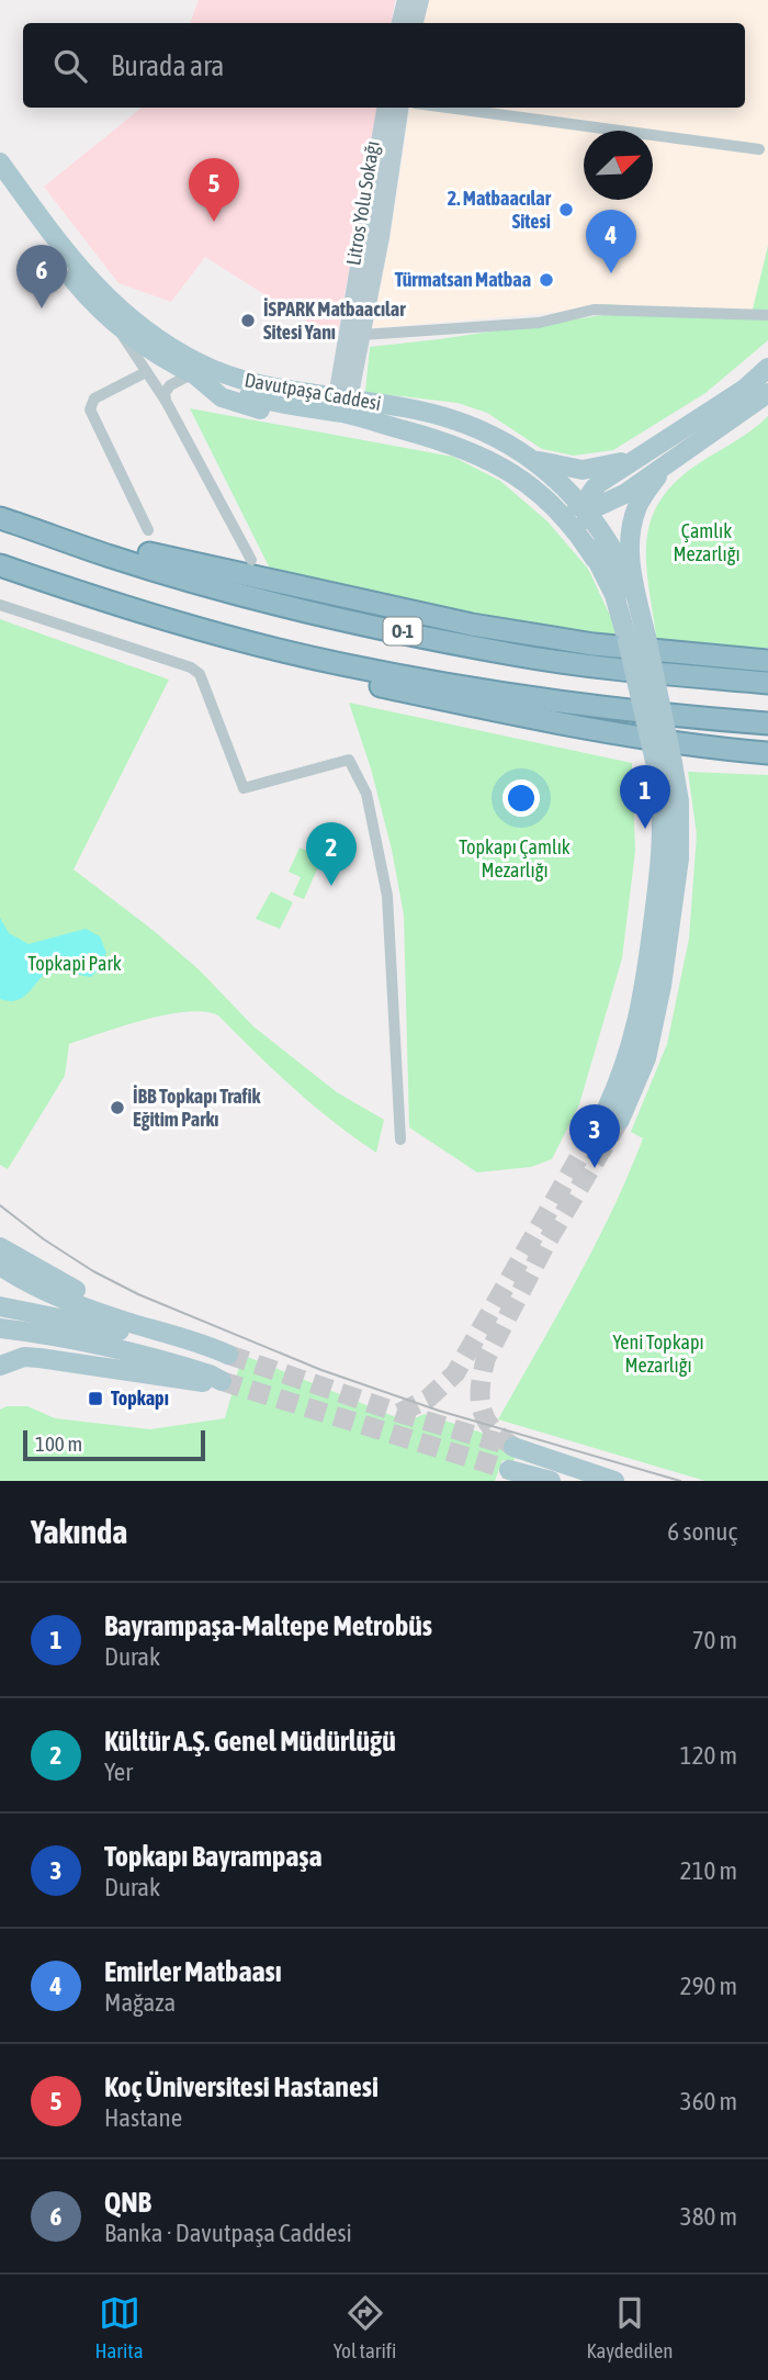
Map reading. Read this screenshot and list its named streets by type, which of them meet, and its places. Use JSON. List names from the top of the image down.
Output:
{
  "streets": {
    "highway": ["O-1"],
    "main road": ["Litros Yolu Sokağı", "Davutpaşa Caddesi"]
  },
  "crossings": [
    ["Litros Yolu Sokağı", "Davutpaşa Caddesi"]
  ],
  "parks": [
    "Çamlık Mezarlığı",
    "Topkapı Çamlık Mezarlığı",
    "Topkapi Park",
    "Yeni Topkapı Mezarlığı"
  ],
  "places": {
    "other": [
      "2. Matbaacılar Sitesi",
      "Türmatsan Matbaa",
      "İSPARK Matbaacılar Sitesi Yanı",
      "İBB Topkapı Trafik Eğitim Parkı"
    ],
    "transit": ["Topkapı"]
  },
  "scale_bar": "100 m",
  "north": "top right",
  "page": {
    "search": "Burada ara",
    "pins": [
      "5",
      "4",
      "6",
      "1",
      "2",
      "3"
    ],
    "scale": "100 m",
    "heading": ["Yakında", "6 sonuç"],
    "list": [
      {
        "mark": "1",
        "name": "Bayrampaşa-Maltepe Metrobüs",
        "note": "Durak",
        "value": "70 m"
      },
      {
        "mark": "2",
        "name": "Kültür A.Ş. Genel Müdürlüğü",
        "note": "Yer",
        "value": "120 m"
      },
      {
        "mark": "3",
        "name": "Topkapı Bayrampaşa",
        "note": "Durak",
        "value": "210 m"
      },
      {
        "mark": "4",
        "name": "Emirler Matbaası",
        "note": "Mağaza",
        "value": "290 m"
      },
      {
        "mark": "5",
        "name": "Koç Üniversitesi Hastanesi",
        "note": "Hastane",
        "value": "360 m"
      },
      {
        "mark": "6",
        "name": "QNB",
        "note": "Banka · Davutpaşa Caddesi",
        "value": "380 m"
      }
    ],
    "nav": ["Harita", "Yol tarifi", "Kaydedilen"]
  }
}
